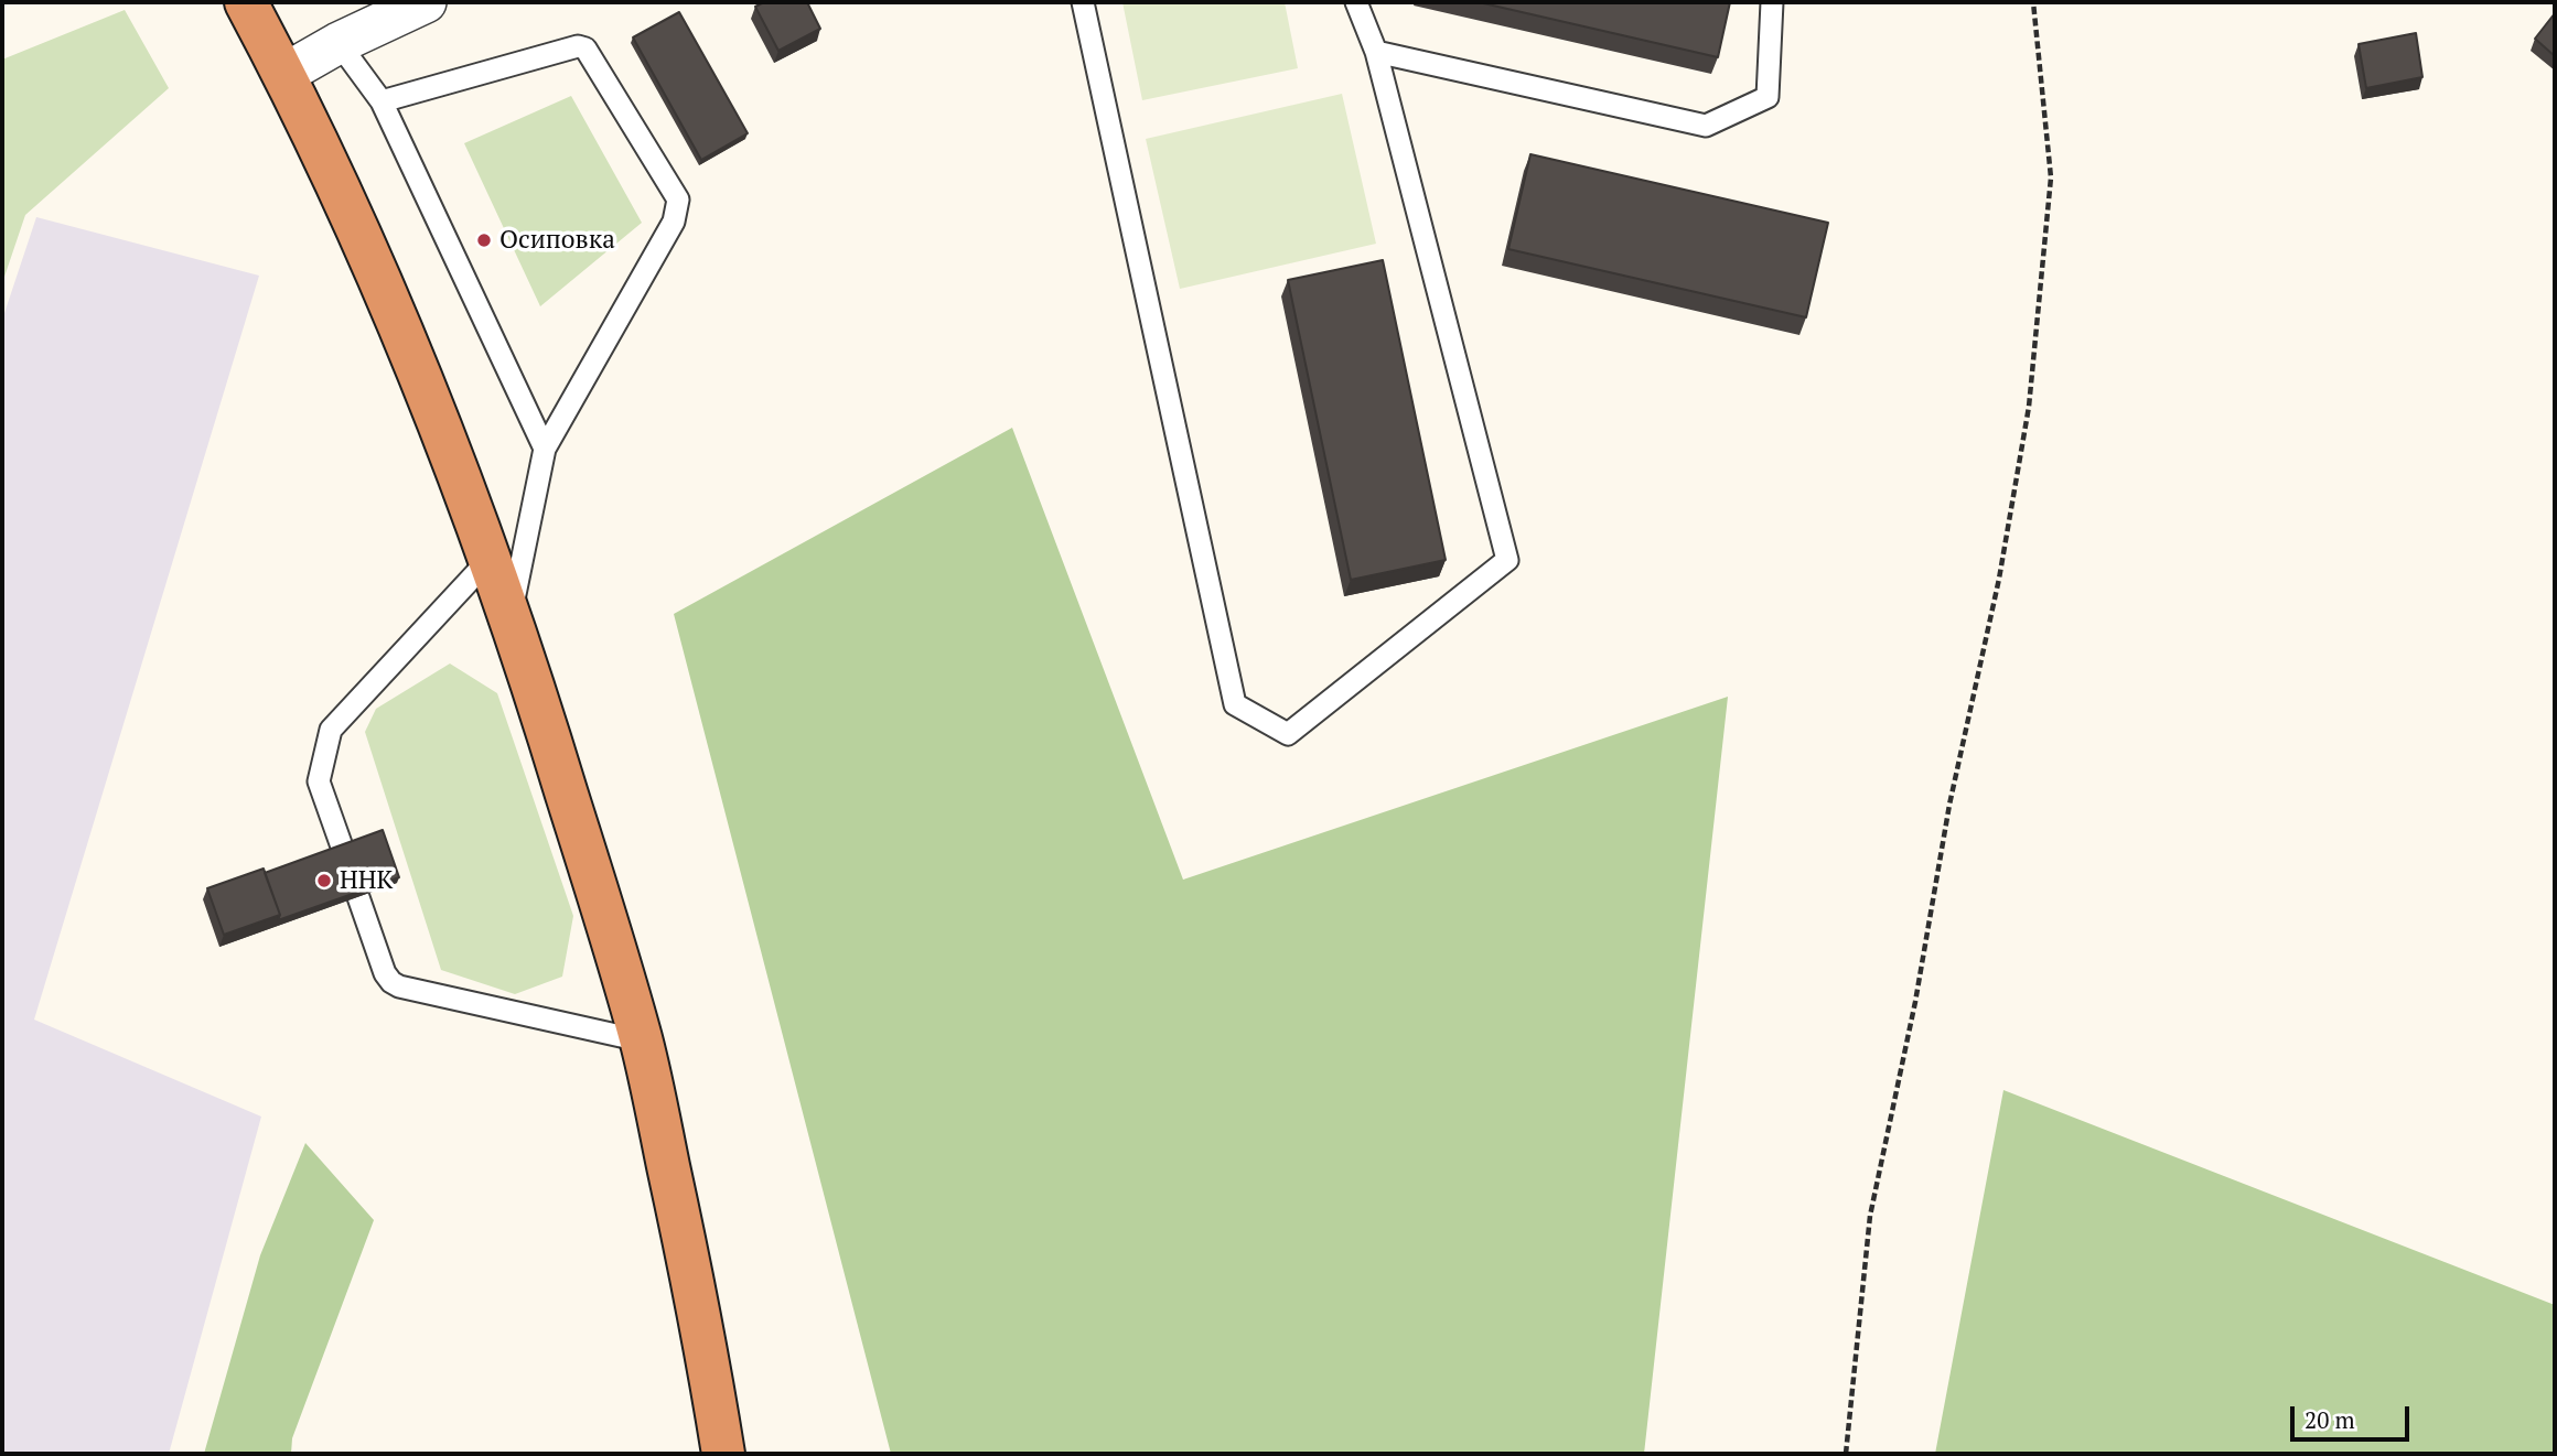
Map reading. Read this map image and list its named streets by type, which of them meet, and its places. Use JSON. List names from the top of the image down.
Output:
{
  "places": ["Осиповка", "ННК"],
  "scale_bar": "20 m"
}
